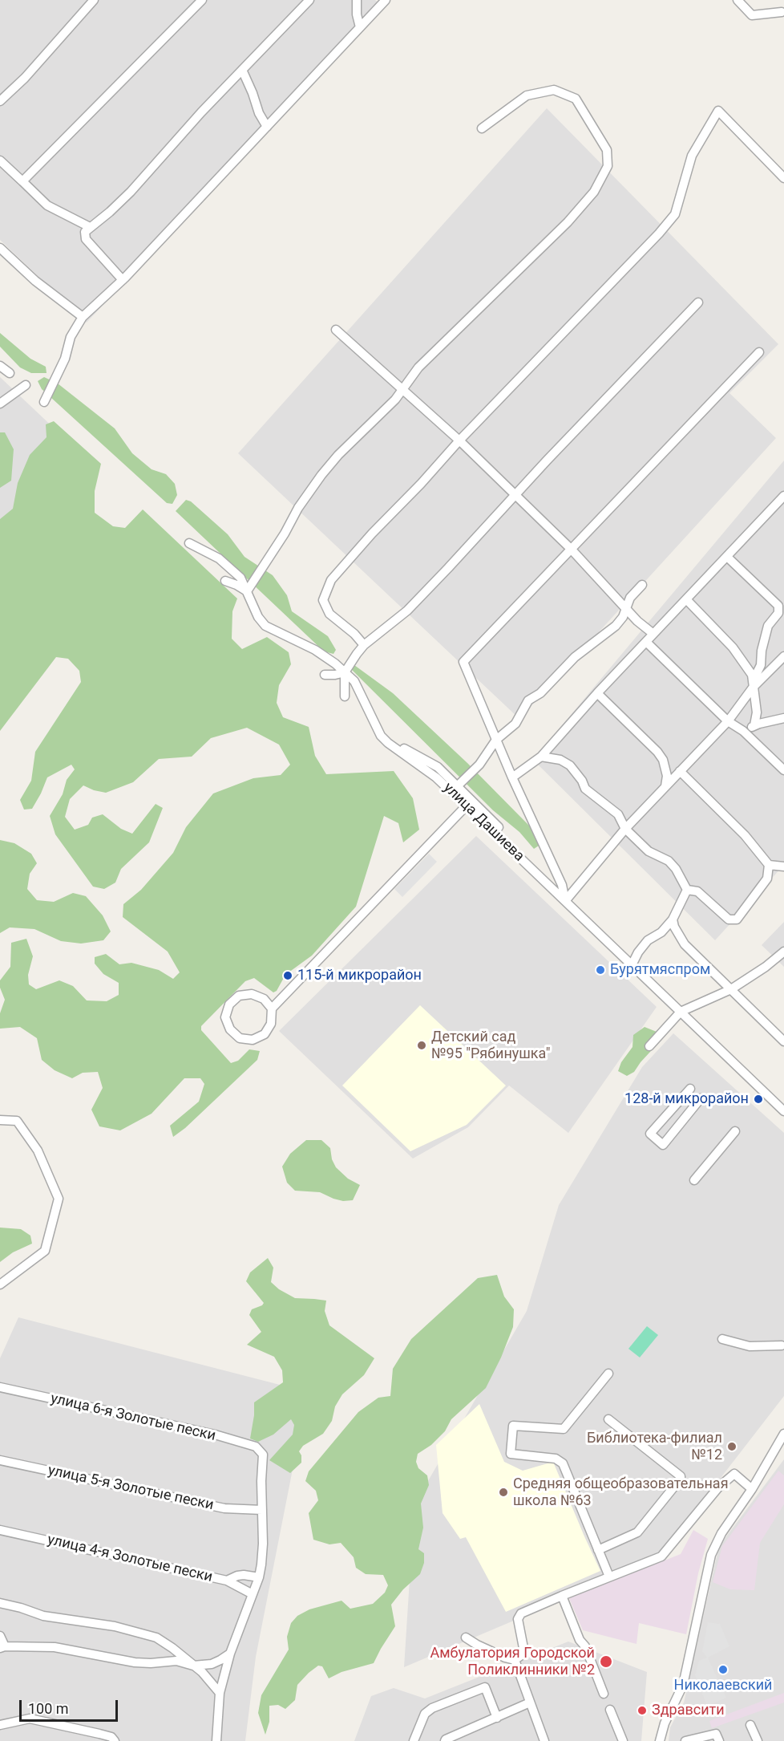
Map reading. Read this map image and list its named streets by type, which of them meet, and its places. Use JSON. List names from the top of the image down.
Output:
{
  "streets": {
    "street": [
      "улица Дашиева",
      "улица 6-я Золотые пески",
      "улица 5-я Золотые пески",
      "улица 4-я Золотые пески"
    ]
  },
  "crossings": [
    ["улица 6-я Золотые пески", "улица 5-я Золотые пески"]
  ],
  "places": [
    "Бурятмяспром",
    "115-й микрорайон",
    "Детский сад №95 \"Рябинушка\"",
    "128-й микрорайон",
    "Библиотека-филиал №12",
    "Средняя общеобразовательная школа №63",
    "Амбулатория Городской Поликлинники №2",
    "Николаевский",
    "Здравсити"
  ],
  "scale_bar": "100 m"
}
